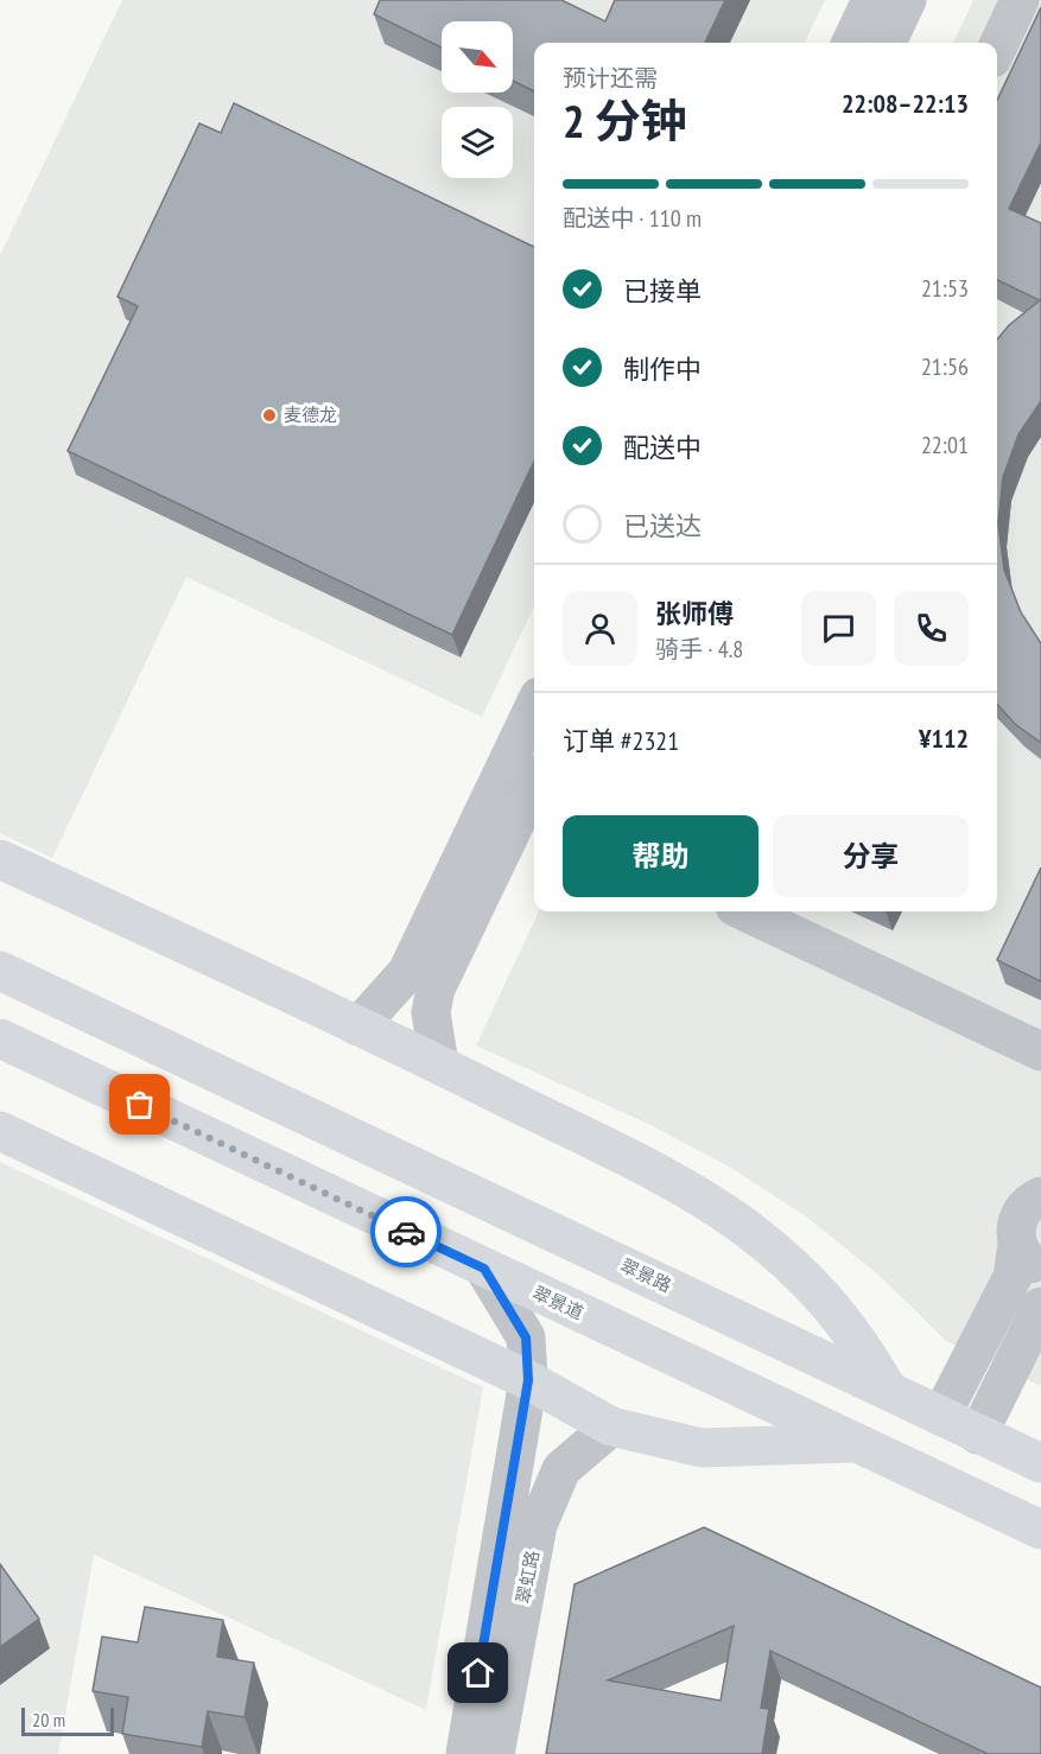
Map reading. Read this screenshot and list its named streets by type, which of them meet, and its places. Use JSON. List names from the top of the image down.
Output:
{
  "streets": {
    "main road": ["翠景路", "翠景道"],
    "street": ["翠虹路"]
  },
  "crossings": [
    ["翠景道", "翠虹路"]
  ],
  "places": ["麦德龙"],
  "scale_bar": "20 m",
  "north": "bottom right",
  "page": {
    "heading": ["2 分钟", "预计还需", "22:08–22:13"],
    "panel": [
      "张师傅",
      "骑手 · 4.8",
      "订单 #2321",
      "¥112"
    ],
    "bar": "配送中 · 110 m",
    "list": [
      ["已接单", "21:53"],
      ["制作中", "21:56"],
      ["配送中", "22:01"],
      "已送达"
    ],
    "buttons": ["帮助", "分享"],
    "scale": "20 m"
  }
}
